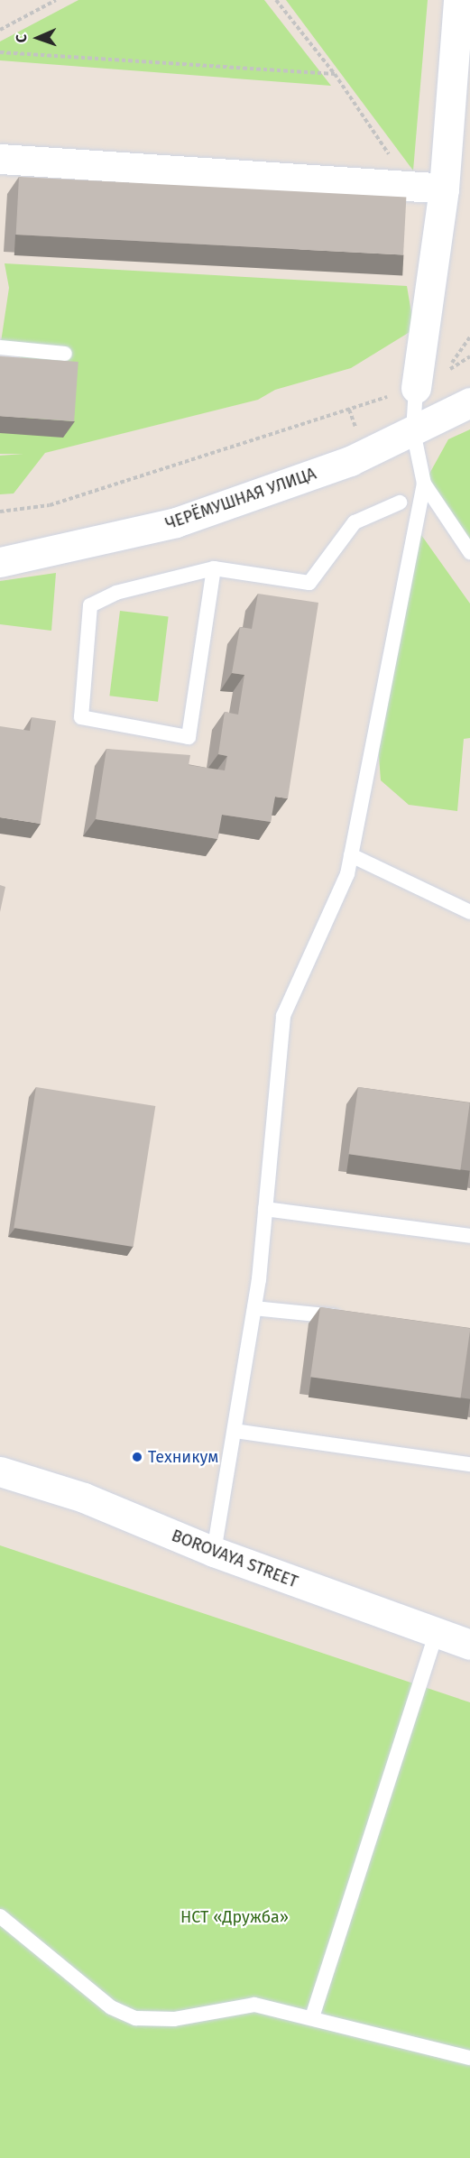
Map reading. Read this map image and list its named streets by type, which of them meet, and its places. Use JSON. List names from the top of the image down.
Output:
{
  "streets": {
    "street": ["ЧЕРЁМУШНАЯ УЛИЦА", "BOROVAYA STREET"]
  },
  "parks": ["НСТ «Дружба»"],
  "places": ["Техникум"],
  "north": "left"
}
